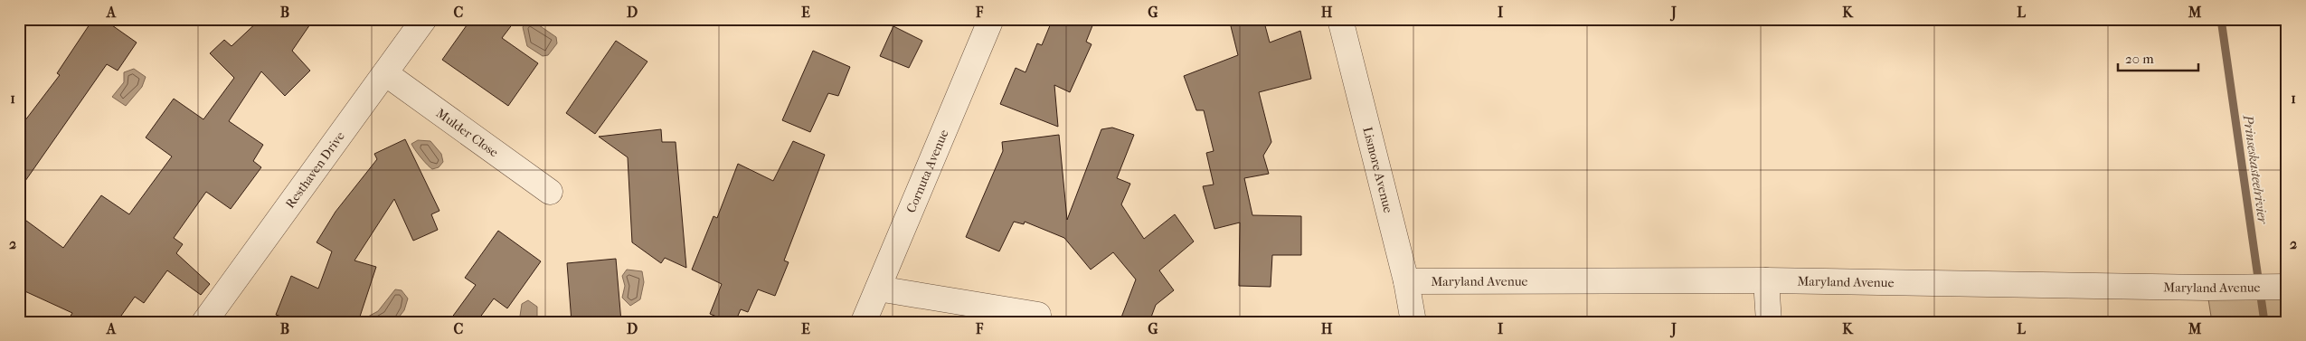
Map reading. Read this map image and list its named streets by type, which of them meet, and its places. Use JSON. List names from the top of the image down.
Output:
{
  "streets": {
    "street": [
      "Mulder Close",
      "Cornuta Avenue",
      "Lismore Avenue",
      "Resthaven Drive",
      "Maryland Avenue"
    ]
  },
  "crossings": [
    ["Mulder Close", "Resthaven Drive"],
    ["Lismore Avenue", "Maryland Avenue"]
  ],
  "water": ["Prinseskasteelrivier"],
  "scale_bar": "20 m",
  "grid": {
    "columns": [
      "A",
      "B",
      "C",
      "D",
      "E",
      "F",
      "G",
      "H",
      "I",
      "J",
      "K",
      "L",
      "M"
    ],
    "rows": ["1", "2"]
  }
}
